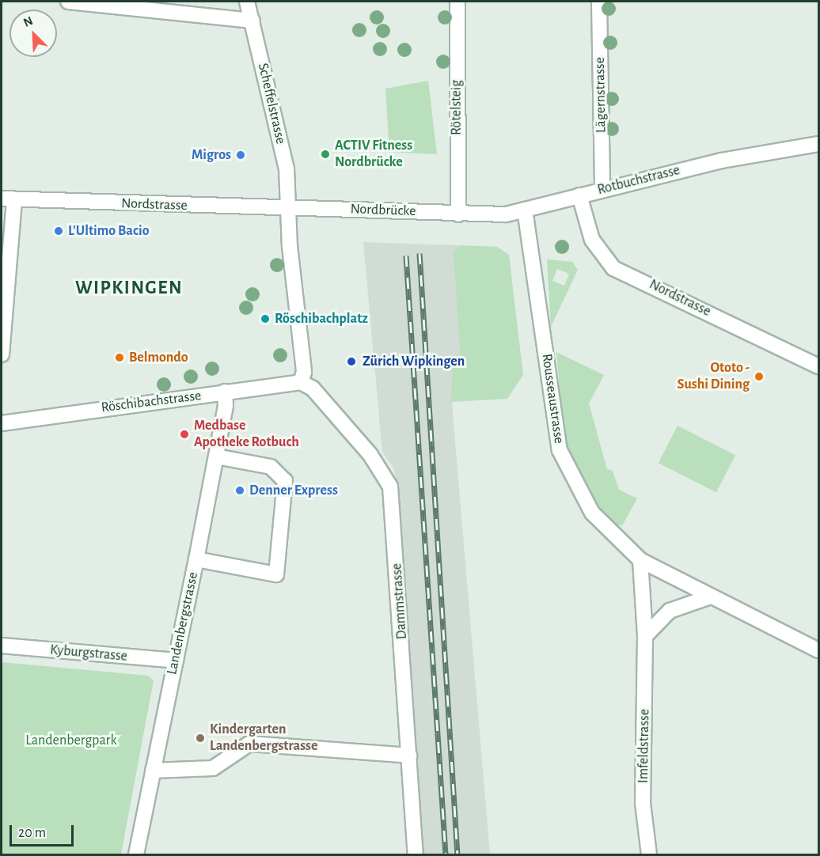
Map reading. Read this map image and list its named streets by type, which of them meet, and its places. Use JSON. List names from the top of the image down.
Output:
{
  "streets": {
    "street": [
      "Lägernstrasse",
      "Scheffelstrasse",
      "Rötelsteig",
      "Rotbuchstrasse",
      "Nordstrasse",
      "Nordbrücke",
      "Rousseaustrasse",
      "Röschibachstrasse",
      "Dammstrasse",
      "Landenbergstrasse",
      "Kyburgstrasse",
      "Imfeldstrasse"
    ]
  },
  "crossings": [
    ["Lägernstrasse", "Rotbuchstrasse"],
    ["Scheffelstrasse", "Nordstrasse"],
    ["Rötelsteig", "Rotbuchstrasse"],
    ["Rötelsteig", "Nordbrücke"],
    ["Rotbuchstrasse", "Nordstrasse"],
    ["Rotbuchstrasse", "Nordbrücke"],
    ["Rotbuchstrasse", "Rousseaustrasse"],
    ["Nordstrasse", "Nordbrücke"],
    ["Rousseaustrasse", "Imfeldstrasse"],
    ["Röschibachstrasse", "Dammstrasse"],
    ["Röschibachstrasse", "Landenbergstrasse"],
    ["Landenbergstrasse", "Kyburgstrasse"]
  ],
  "districts": ["WIPKINGEN"],
  "parks": ["Landenbergpark"],
  "places": [
    "ACTIV Fitness Nordbrücke",
    "Migros",
    "L'Ultimo Bacio",
    "Röschibachplatz",
    "Belmondo",
    "Zürich Wipkingen",
    "Ototo - Sushi Dining",
    "Medbase Apotheke Rotbuch",
    "Denner Express",
    "Kindergarten Landenbergstrasse"
  ],
  "scale_bar": "20 m",
  "north": "top left"
}
